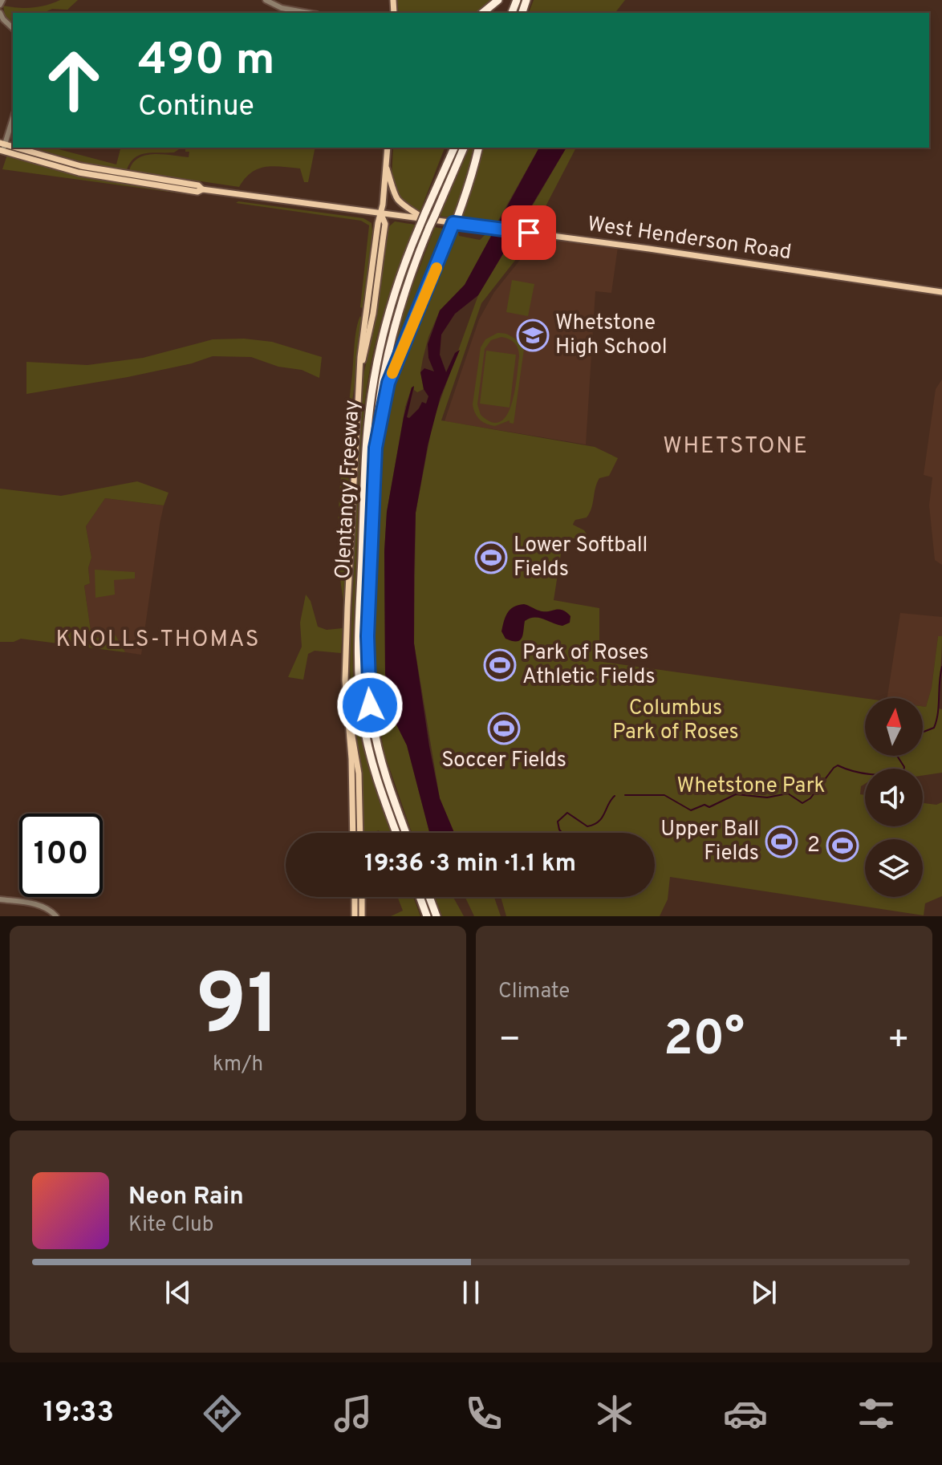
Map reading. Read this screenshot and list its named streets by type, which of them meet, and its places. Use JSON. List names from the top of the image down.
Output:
{
  "streets": {
    "highway": ["Olentangy Freeway"],
    "main road": ["West Henderson Road"]
  },
  "crossings": [
    ["West Henderson Road", "Olentangy Freeway"]
  ],
  "districts": ["WHETSTONE", "KNOLLS-THOMAS"],
  "parks": ["Columbus Park of Roses", "Whetstone Park"],
  "places": {
    "school or university": ["Whetstone High School"],
    "sports": [
      "Lower Softball Fields",
      "Park of Roses Athletic Fields",
      "Soccer Fields",
      "Upper Ball Fields",
      "2"
    ]
  },
  "north": "top",
  "page": {
    "turn": ["490 m", "Continue"],
    "limit": "100",
    "trip": "19:36 · 3 min · 1.1 km",
    "tile": [
      ["91", "km/h"],
      "Climate"
    ],
    "heat": ["−", "20°", "+"],
    "song": ["Neon Rain", "Kite Club"],
    "tabs": "19:33"
  }
}
